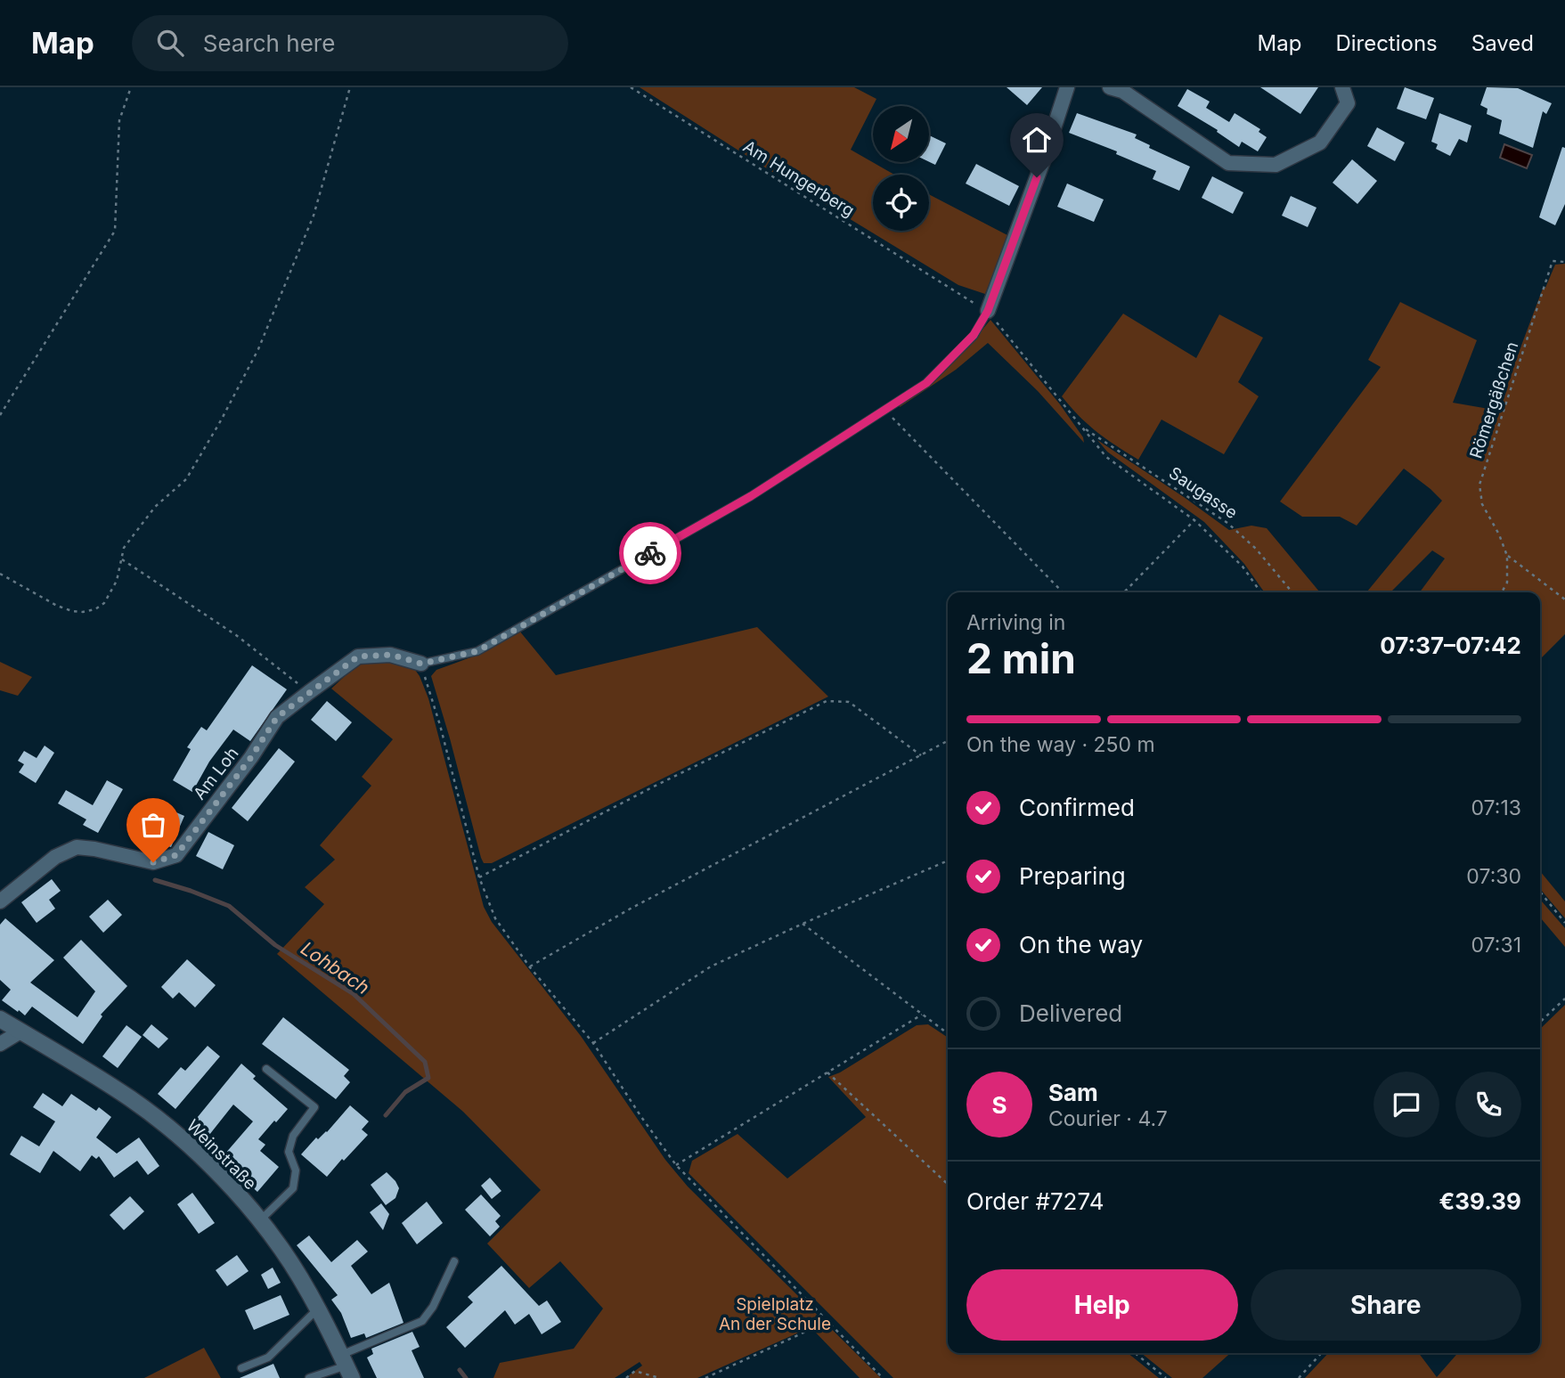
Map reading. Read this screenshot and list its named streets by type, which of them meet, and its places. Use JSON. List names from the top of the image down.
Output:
{
  "streets": {
    "street": ["Am Loh", "Weinstraße"],
    "path": ["Am Hungerberg", "Römergäßchen", "Saugasse"]
  },
  "crossings": [
    ["Am Hungerberg", "Saugasse"]
  ],
  "water": ["Lohbach"],
  "parks": ["Spielplatz An der Schule"],
  "north": "bottom left",
  "page": {
    "header": "Map",
    "search": "Search here",
    "nav": ["Map", "Directions", "Saved"],
    "heading": ["2 min", "Arriving in", "07:37–07:42"],
    "panel": [
      "Sam",
      "Courier · 4.7",
      "Order #7274",
      "€39.39"
    ],
    "bar": "On the way · 250 m",
    "list": [
      ["Confirmed", "07:13"],
      ["Preparing", "07:30"],
      ["On the way", "07:31"],
      "Delivered"
    ],
    "round": "S",
    "buttons": ["Help", "Share"]
  }
}
